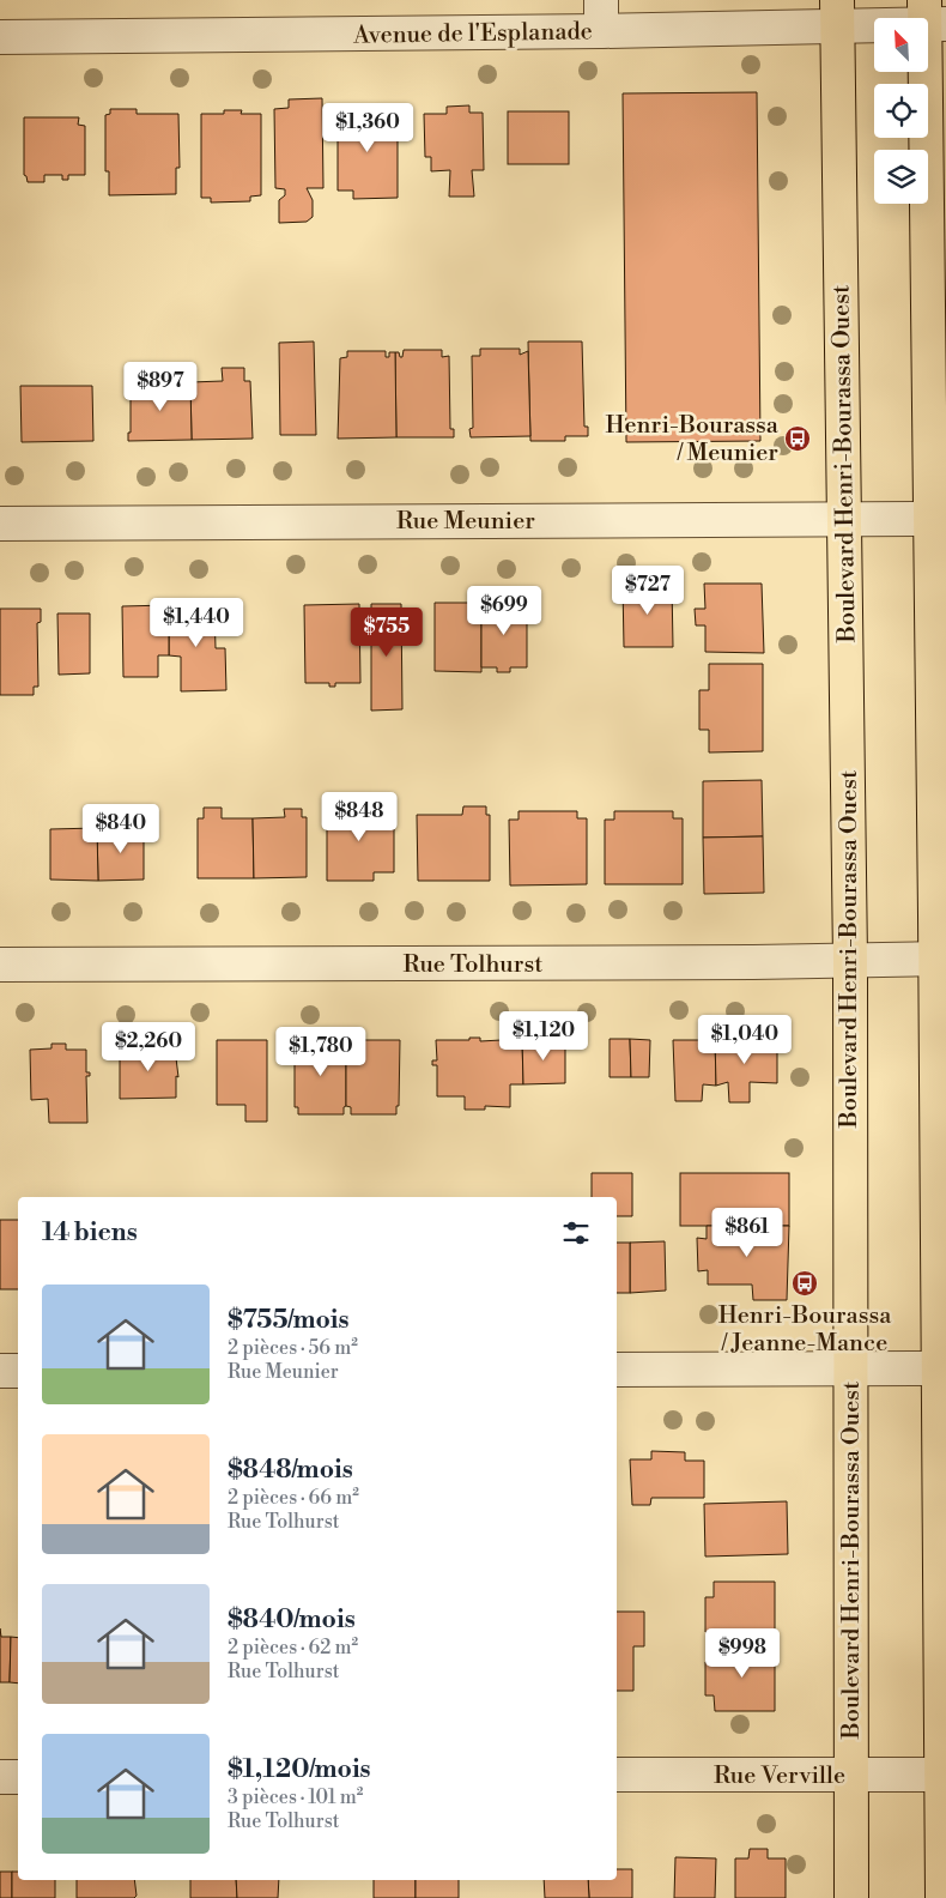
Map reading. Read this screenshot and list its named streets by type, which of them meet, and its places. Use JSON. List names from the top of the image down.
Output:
{
  "streets": {
    "main road": ["Boulevard Henri-Bourassa Ouest"],
    "street": [
      "Avenue de l'Esplanade",
      "Rue Meunier",
      "Rue Tolhurst",
      "Rue Verville"
    ]
  },
  "crossings": [
    ["Avenue de l'Esplanade", "Boulevard Henri-Bourassa Ouest"],
    ["Boulevard Henri-Bourassa Ouest", "Rue Meunier"],
    ["Boulevard Henri-Bourassa Ouest", "Rue Tolhurst"],
    ["Boulevard Henri-Bourassa Ouest", "Rue Verville"]
  ],
  "places": {
    "bus stop": ["Henri-Bourassa / Meunier", "Henri-Bourassa / Jeanne-Mance"]
  },
  "north": "top left",
  "page": {
    "price": [
      "$1,360",
      "$897",
      "$727",
      "$699",
      "$1,440",
      "$755",
      "$848",
      "$840",
      "$1,120",
      "$1,040",
      "$2,260",
      "$1,780",
      "$861",
      "$998"
    ],
    "heading": "14 biens",
    "list": [
      {
        "name": "$755/mois",
        "note": "2 pièces · 56 m² · Rue Meunier"
      },
      {
        "name": "$848/mois",
        "note": "2 pièces · 66 m² · Rue Tolhurst"
      },
      {
        "name": "$840/mois",
        "note": "2 pièces · 62 m² · Rue Tolhurst"
      },
      {
        "name": "$1,120/mois",
        "note": "3 pièces · 101 m² · Rue Tolhurst"
      }
    ]
  }
}
